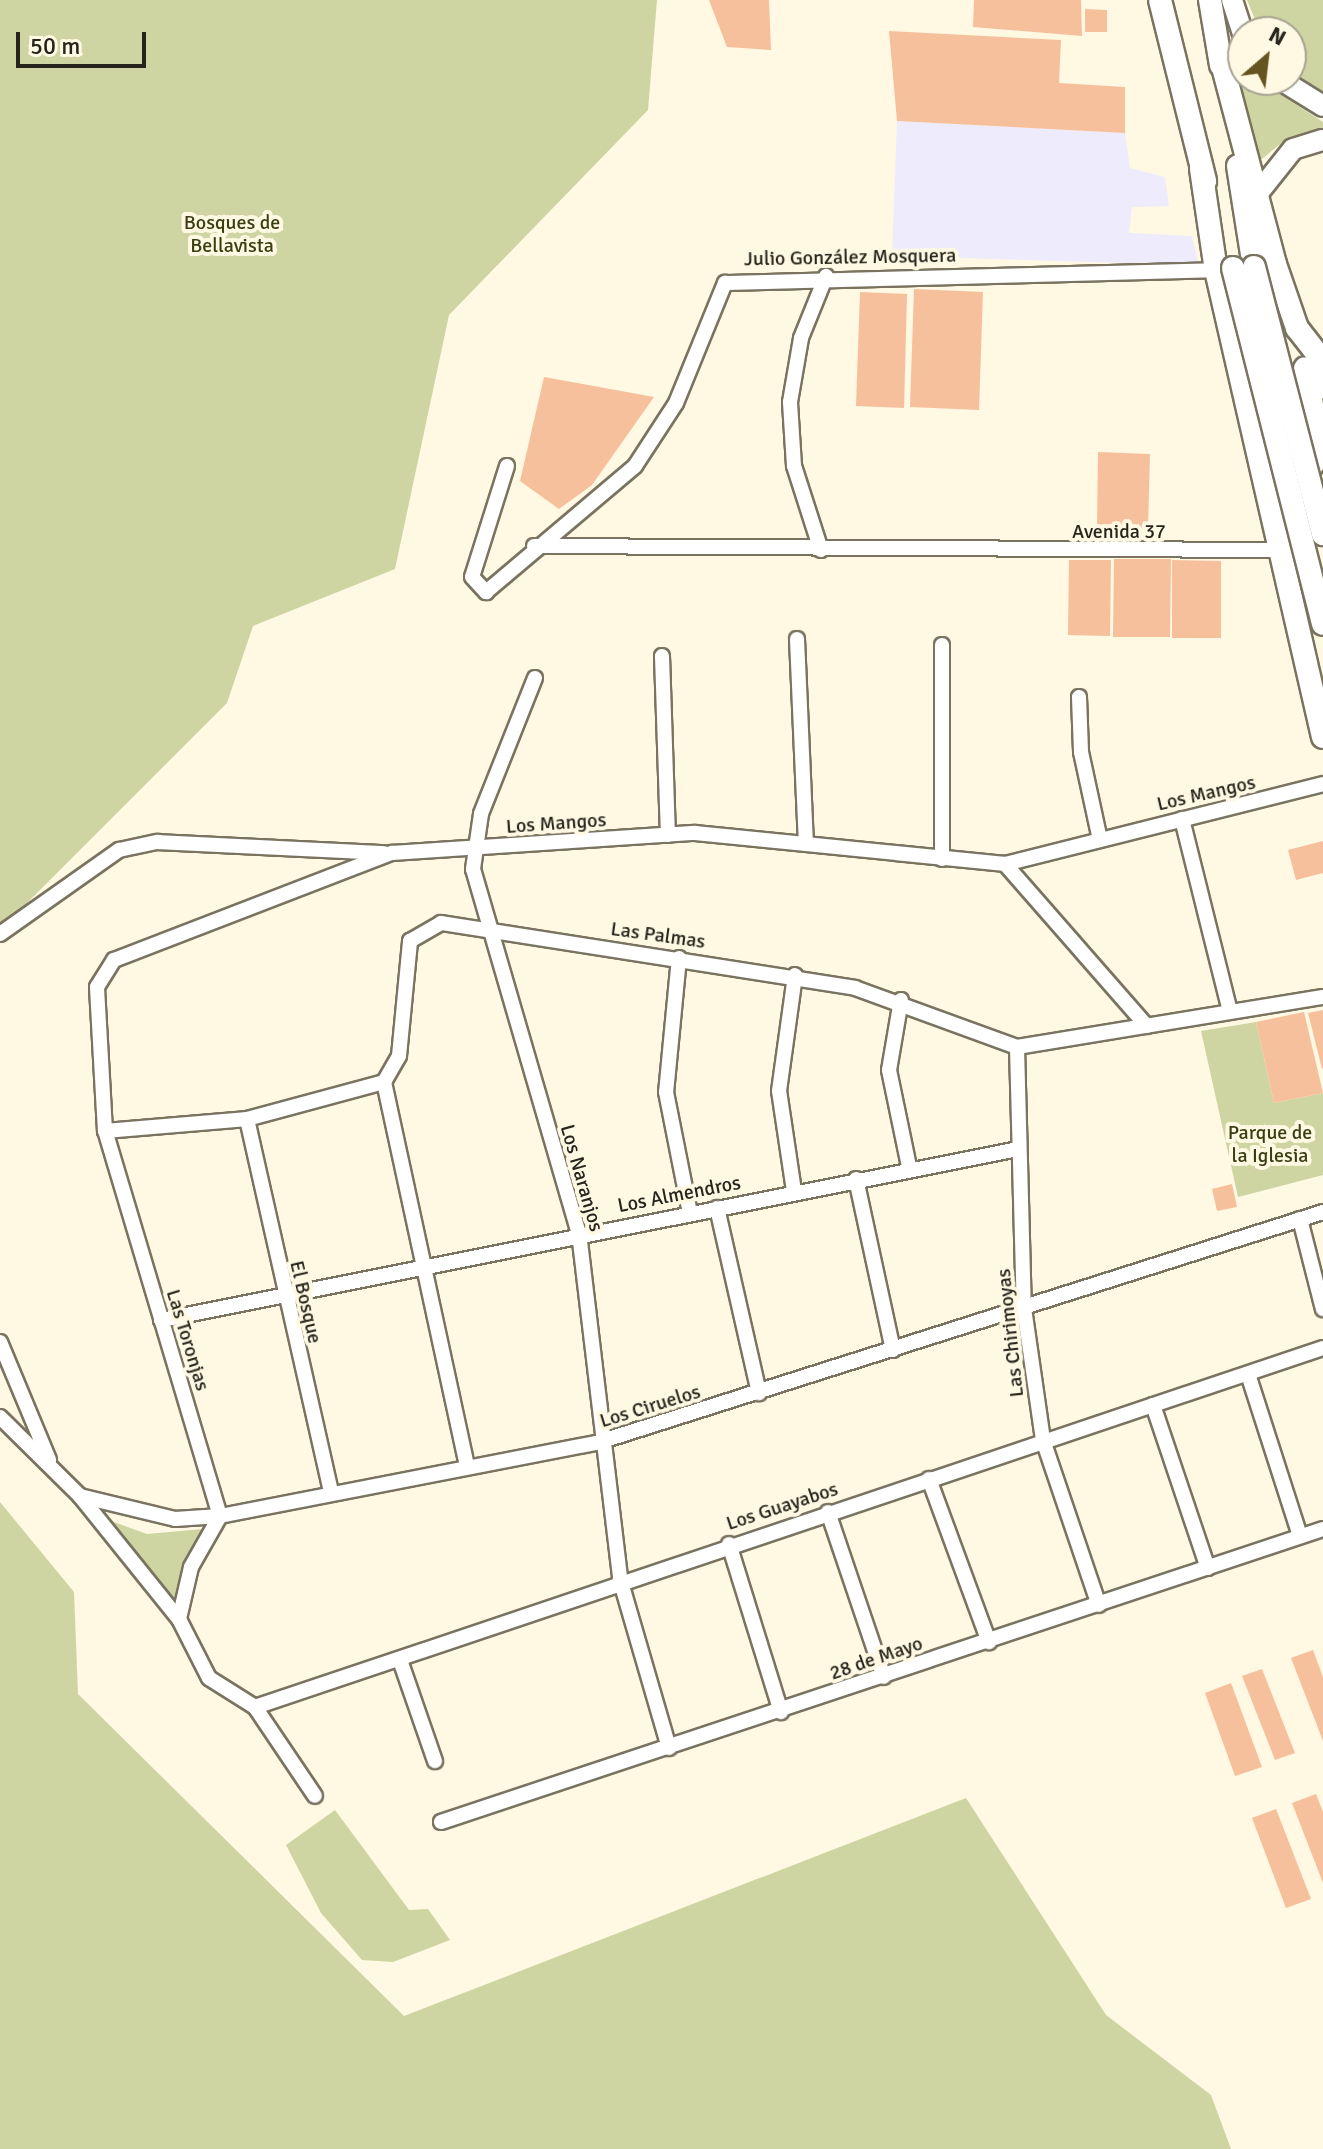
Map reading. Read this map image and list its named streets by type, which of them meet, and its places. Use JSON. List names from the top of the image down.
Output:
{
  "streets": {
    "street": [
      "Julio González Mosquera",
      "Avenida 37",
      "Los Mangos",
      "Las Palmas",
      "Los Naranjos",
      "Los Almendros",
      "El Bosque",
      "Las Chirimoyas",
      "Las Toronjas",
      "Los Ciruelos",
      "Los Guayabos",
      "28 de Mayo"
    ]
  },
  "crossings": [
    ["Julio González Mosquera", "Avenida 37"],
    ["Los Mangos", "Los Naranjos"],
    ["Los Mangos", "Las Toronjas"],
    ["Las Palmas", "Los Naranjos"],
    ["Las Palmas", "Las Chirimoyas"],
    ["Los Naranjos", "Los Almendros"],
    ["Los Naranjos", "Los Ciruelos"],
    ["Los Naranjos", "Los Guayabos"],
    ["Los Naranjos", "28 de Mayo"],
    ["Los Almendros", "El Bosque"],
    ["Los Almendros", "Las Chirimoyas"],
    ["Los Almendros", "Las Toronjas"],
    ["El Bosque", "Los Ciruelos"],
    ["Las Chirimoyas", "Los Ciruelos"],
    ["Las Chirimoyas", "Los Guayabos"],
    ["Las Chirimoyas", "28 de Mayo"],
    ["Las Toronjas", "Los Ciruelos"]
  ],
  "parks": ["Bosques de Bellavista", "Parque de la Iglesia"],
  "scale_bar": "50 m",
  "north": "top right"
}
